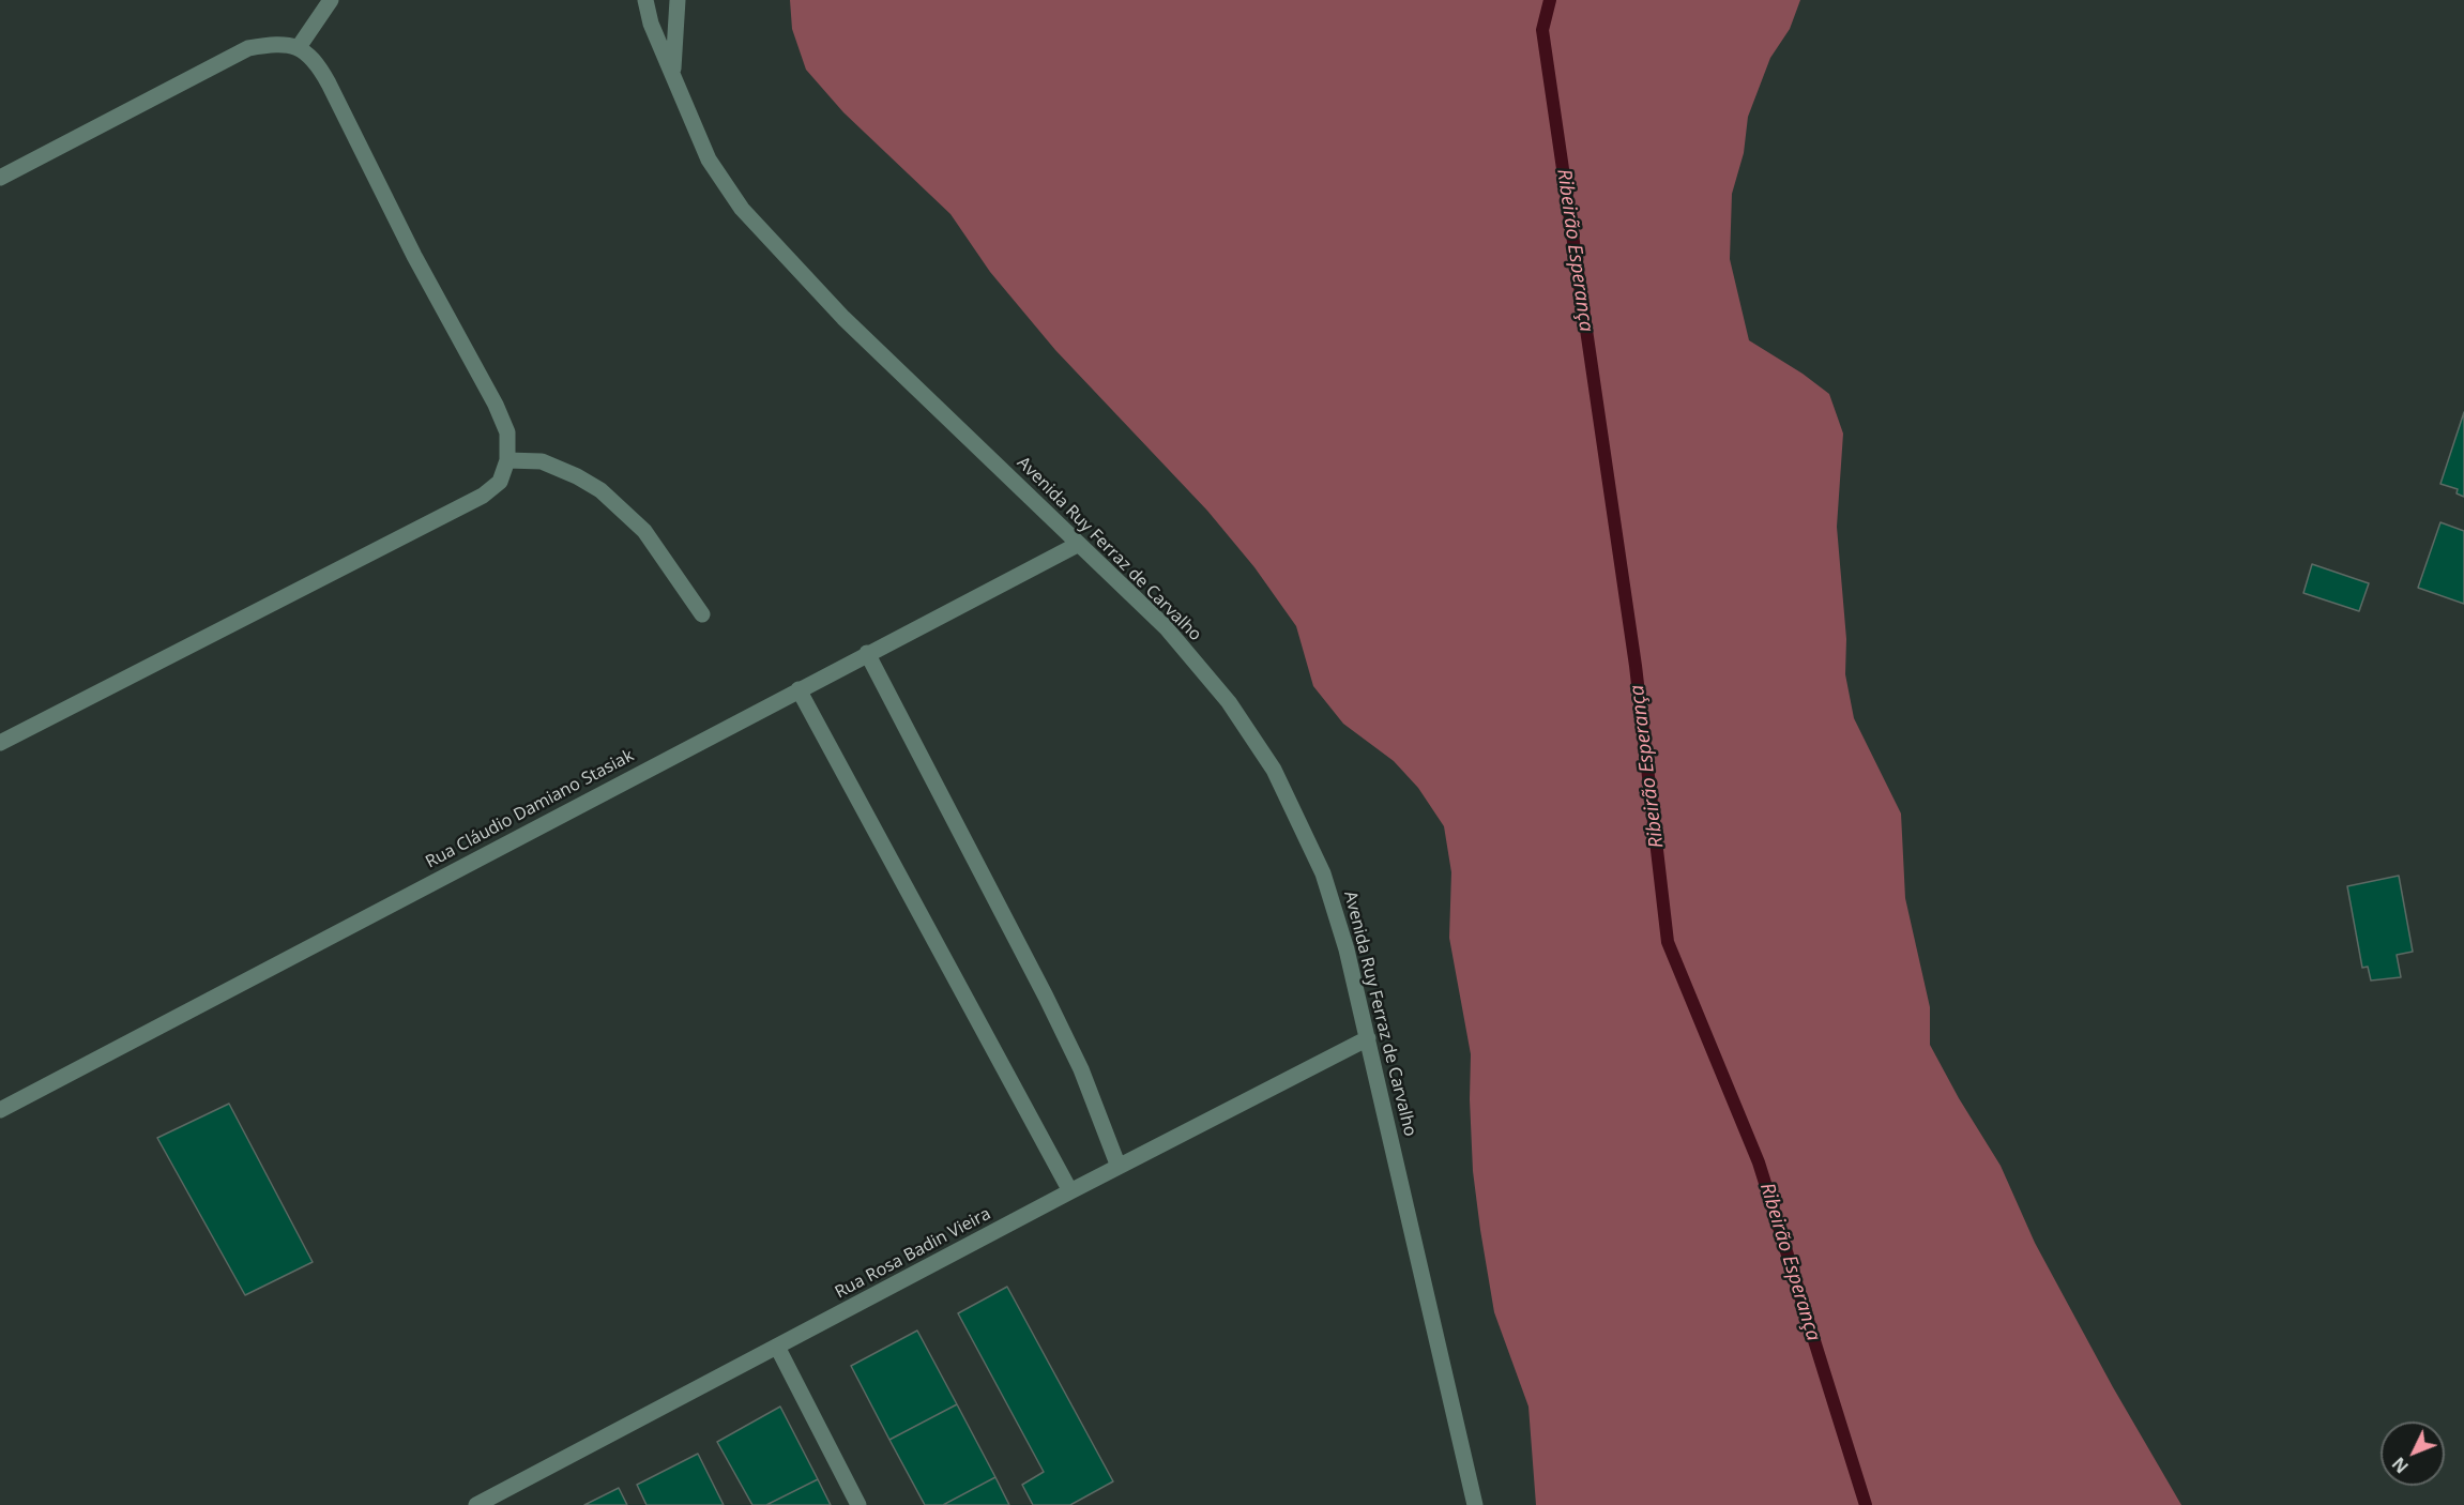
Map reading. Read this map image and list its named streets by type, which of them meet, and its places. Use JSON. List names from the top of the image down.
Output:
{
  "streets": {
    "street": ["Avenida Ruy Ferraz de Carvalho", "Rua Cláudio Damiano Stasiak", "Rua Rosa Badin Vieira"]
  },
  "crossings": [
    ["Avenida Ruy Ferraz de Carvalho", "Rua Cláudio Damiano Stasiak"],
    ["Avenida Ruy Ferraz de Carvalho", "Rua Rosa Badin Vieira"]
  ],
  "water": ["Ribeirão Esperança"],
  "north": "bottom left"
}
